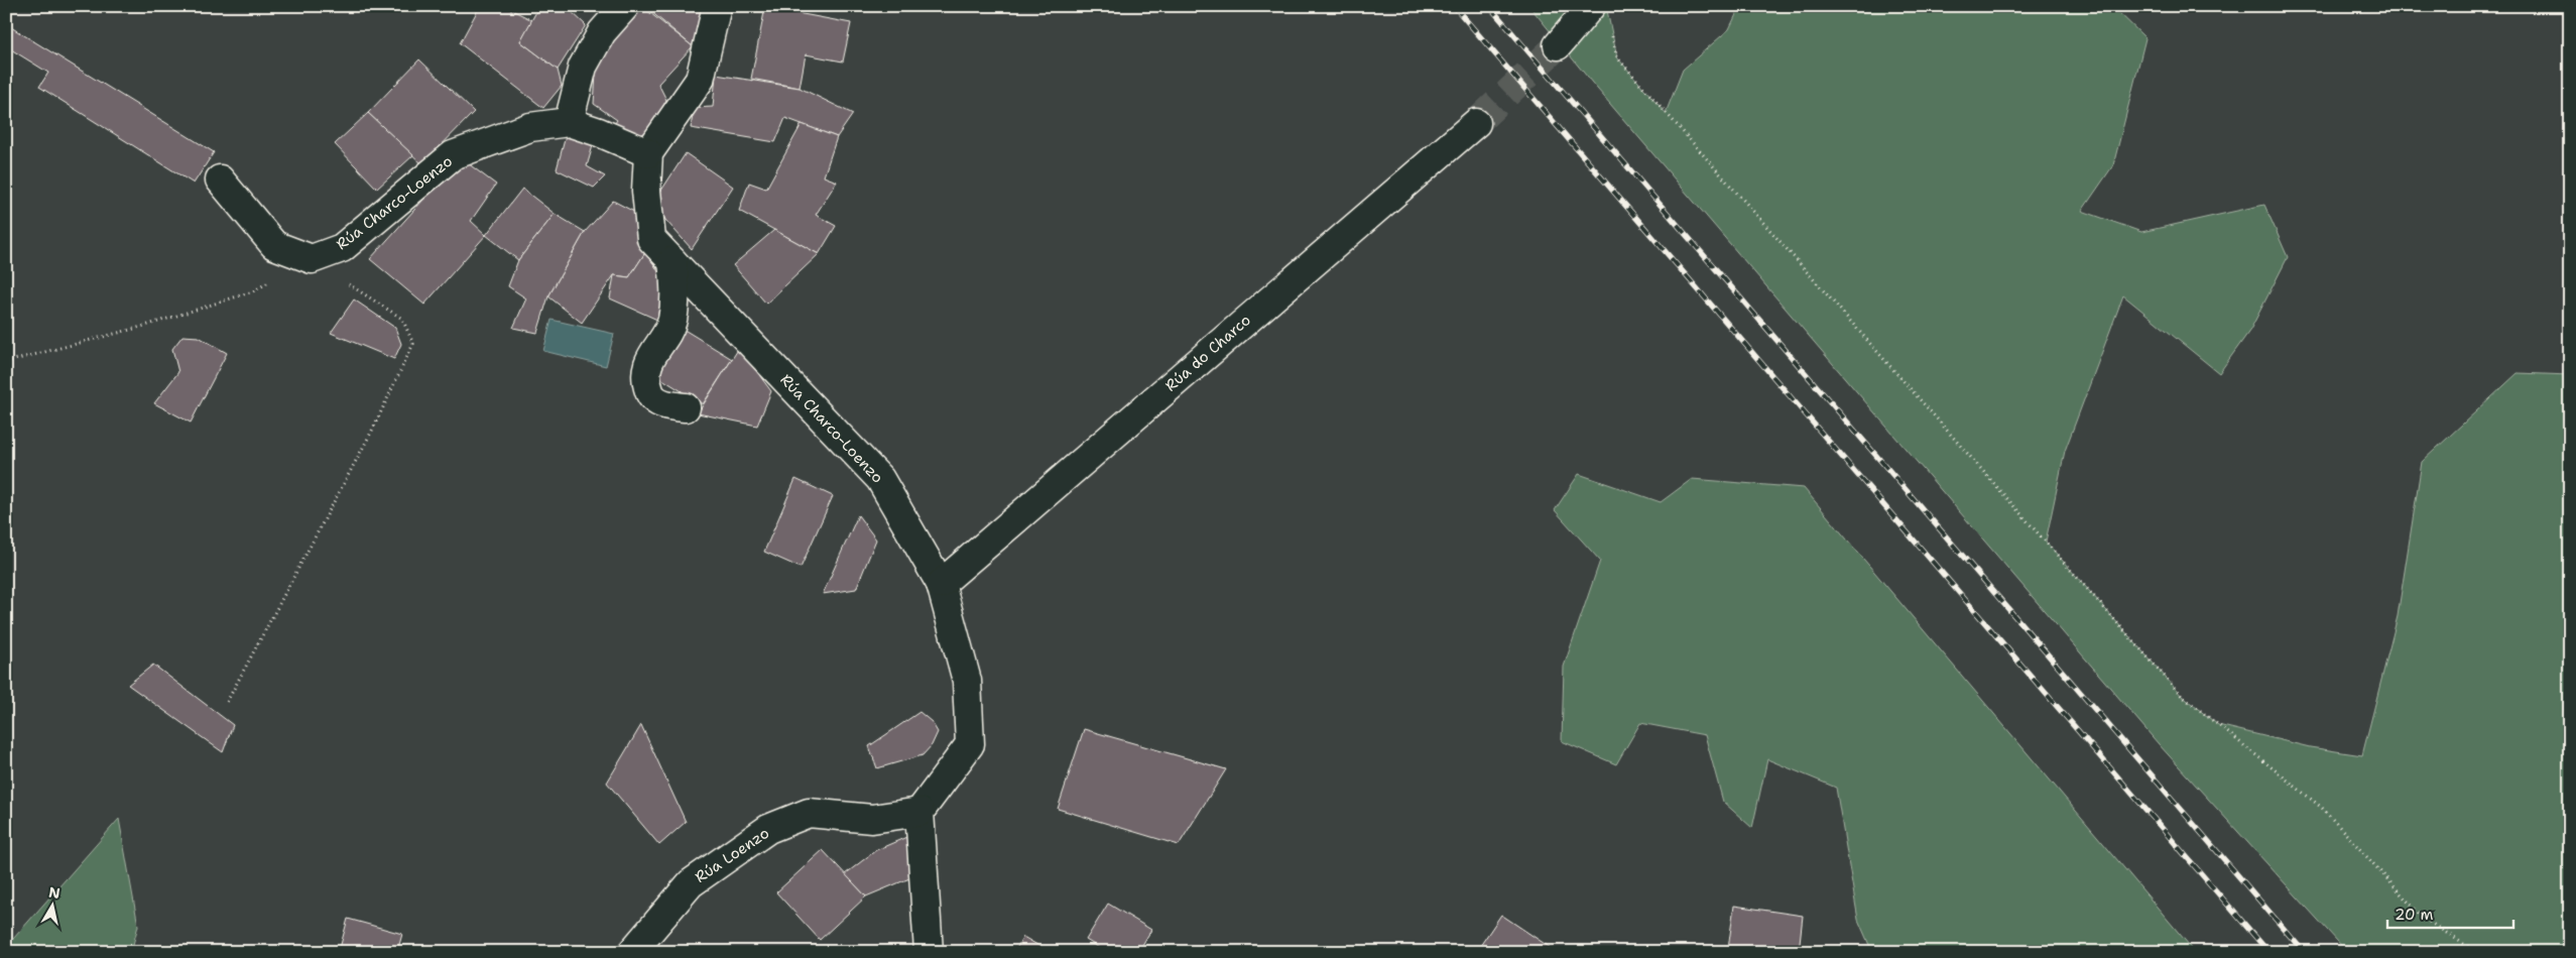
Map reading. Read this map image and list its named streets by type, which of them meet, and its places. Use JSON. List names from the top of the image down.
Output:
{
  "streets": {
    "street": ["Rúa Charco-Loenzo", "Rúa do Charco", "Rúa Loenzo"]
  },
  "crossings": [
    ["Rúa Charco-Loenzo", "Rúa do Charco"],
    ["Rúa Charco-Loenzo", "Rúa Loenzo"]
  ],
  "scale_bar": "20 m",
  "north": "top"
}
